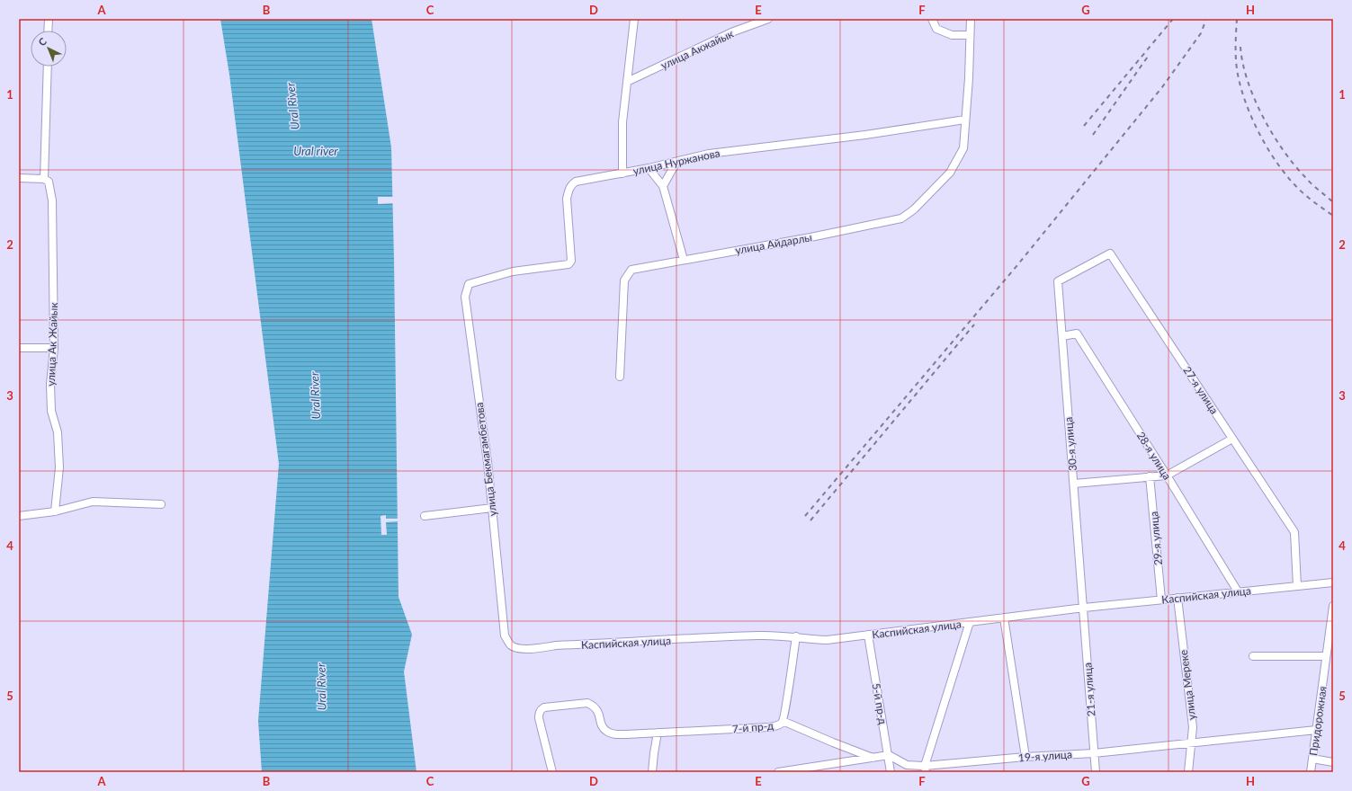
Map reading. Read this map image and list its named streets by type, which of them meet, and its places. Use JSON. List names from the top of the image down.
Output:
{
  "streets": {
    "street": [
      "улица Акжайык",
      "улица Нуржанова",
      "улица Айдарлы",
      "улица Ак Жайык",
      "27-я улица",
      "30-я улица",
      "28-я улица",
      "улица Бекмагамбетова",
      "29-я улица",
      "Каспийская улица",
      "улица Мереке",
      "21-я улица",
      "5-й пр-д",
      "Придорожная",
      "7-й пр-д",
      "19-я улица"
    ]
  },
  "crossings": [
    ["улица Нуржанова", "улица Айдарлы"],
    ["улица Нуржанова", "улица Бекмагамбетова"],
    ["27-я улица", "30-я улица"],
    ["27-я улица", "Каспийская улица"],
    ["30-я улица", "28-я улица"],
    ["30-я улица", "Каспийская улица"],
    ["30-я улица", "21-я улица"],
    ["28-я улица", "Каспийская улица"],
    ["улица Бекмагамбетова", "Каспийская улица"],
    ["29-я улица", "Каспийская улица"],
    ["Каспийская улица", "улица Мереке"],
    ["Каспийская улица", "21-я улица"],
    ["Каспийская улица", "5-й пр-д"],
    ["Каспийская улица", "7-й пр-д"],
    ["улица Мереке", "19-я улица"],
    ["21-я улица", "19-я улица"],
    ["5-й пр-д", "19-я улица"],
    ["Придорожная", "19-я улица"]
  ],
  "water": ["Ural River", "Ural river"],
  "north": "top left",
  "grid": {
    "columns": [
      "A",
      "B",
      "C",
      "D",
      "E",
      "F",
      "G",
      "H"
    ],
    "rows": [
      "1",
      "2",
      "3",
      "4",
      "5"
    ]
  }
}
